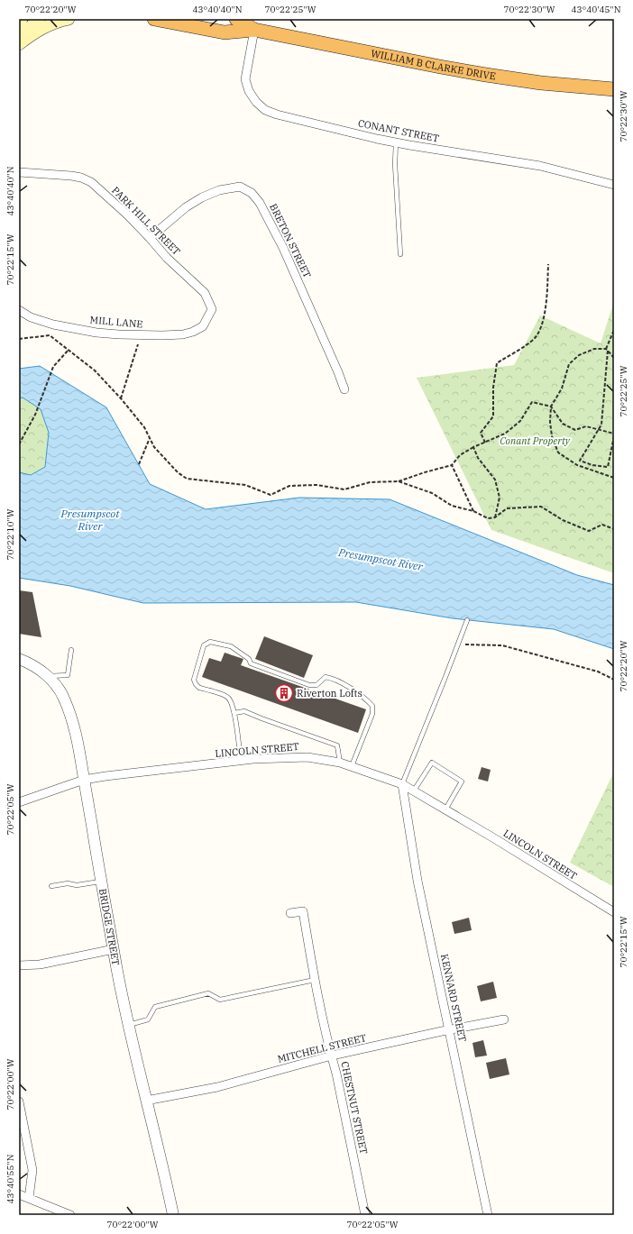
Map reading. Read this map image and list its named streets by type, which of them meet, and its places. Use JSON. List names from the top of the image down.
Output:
{
  "streets": {
    "highway": ["WILLIAM B CLARKE DRIVE"],
    "street": [
      "CONANT STREET",
      "PARK HILL STREET",
      "BRETON STREET",
      "MILL LANE",
      "LINCOLN STREET",
      "BRIDGE STREET",
      "KENNARD STREET",
      "MITCHELL STREET",
      "CHESTNUT STREET"
    ]
  },
  "crossings": [
    ["WILLIAM B CLARKE DRIVE", "CONANT STREET"],
    ["PARK HILL STREET", "BRETON STREET"],
    ["PARK HILL STREET", "MILL LANE"],
    ["LINCOLN STREET", "BRIDGE STREET"],
    ["LINCOLN STREET", "KENNARD STREET"],
    ["BRIDGE STREET", "MITCHELL STREET"],
    ["KENNARD STREET", "MITCHELL STREET"],
    ["MITCHELL STREET", "CHESTNUT STREET"]
  ],
  "water": ["Presumpscot River"],
  "parks": ["Conant Property"],
  "places": {
    "building": ["Riverton Lofts"]
  },
  "coordinates": [
    "70°22'20\"W",
    "43°40'40\"N",
    "70°22'25\"W",
    "70°22'30\"W",
    "43°40'45\"N",
    "70°22'15\"W",
    "70°22'10\"W",
    "70°22'05\"W",
    "70°22'00\"W",
    "43°40'55\"N"
  ]
}
